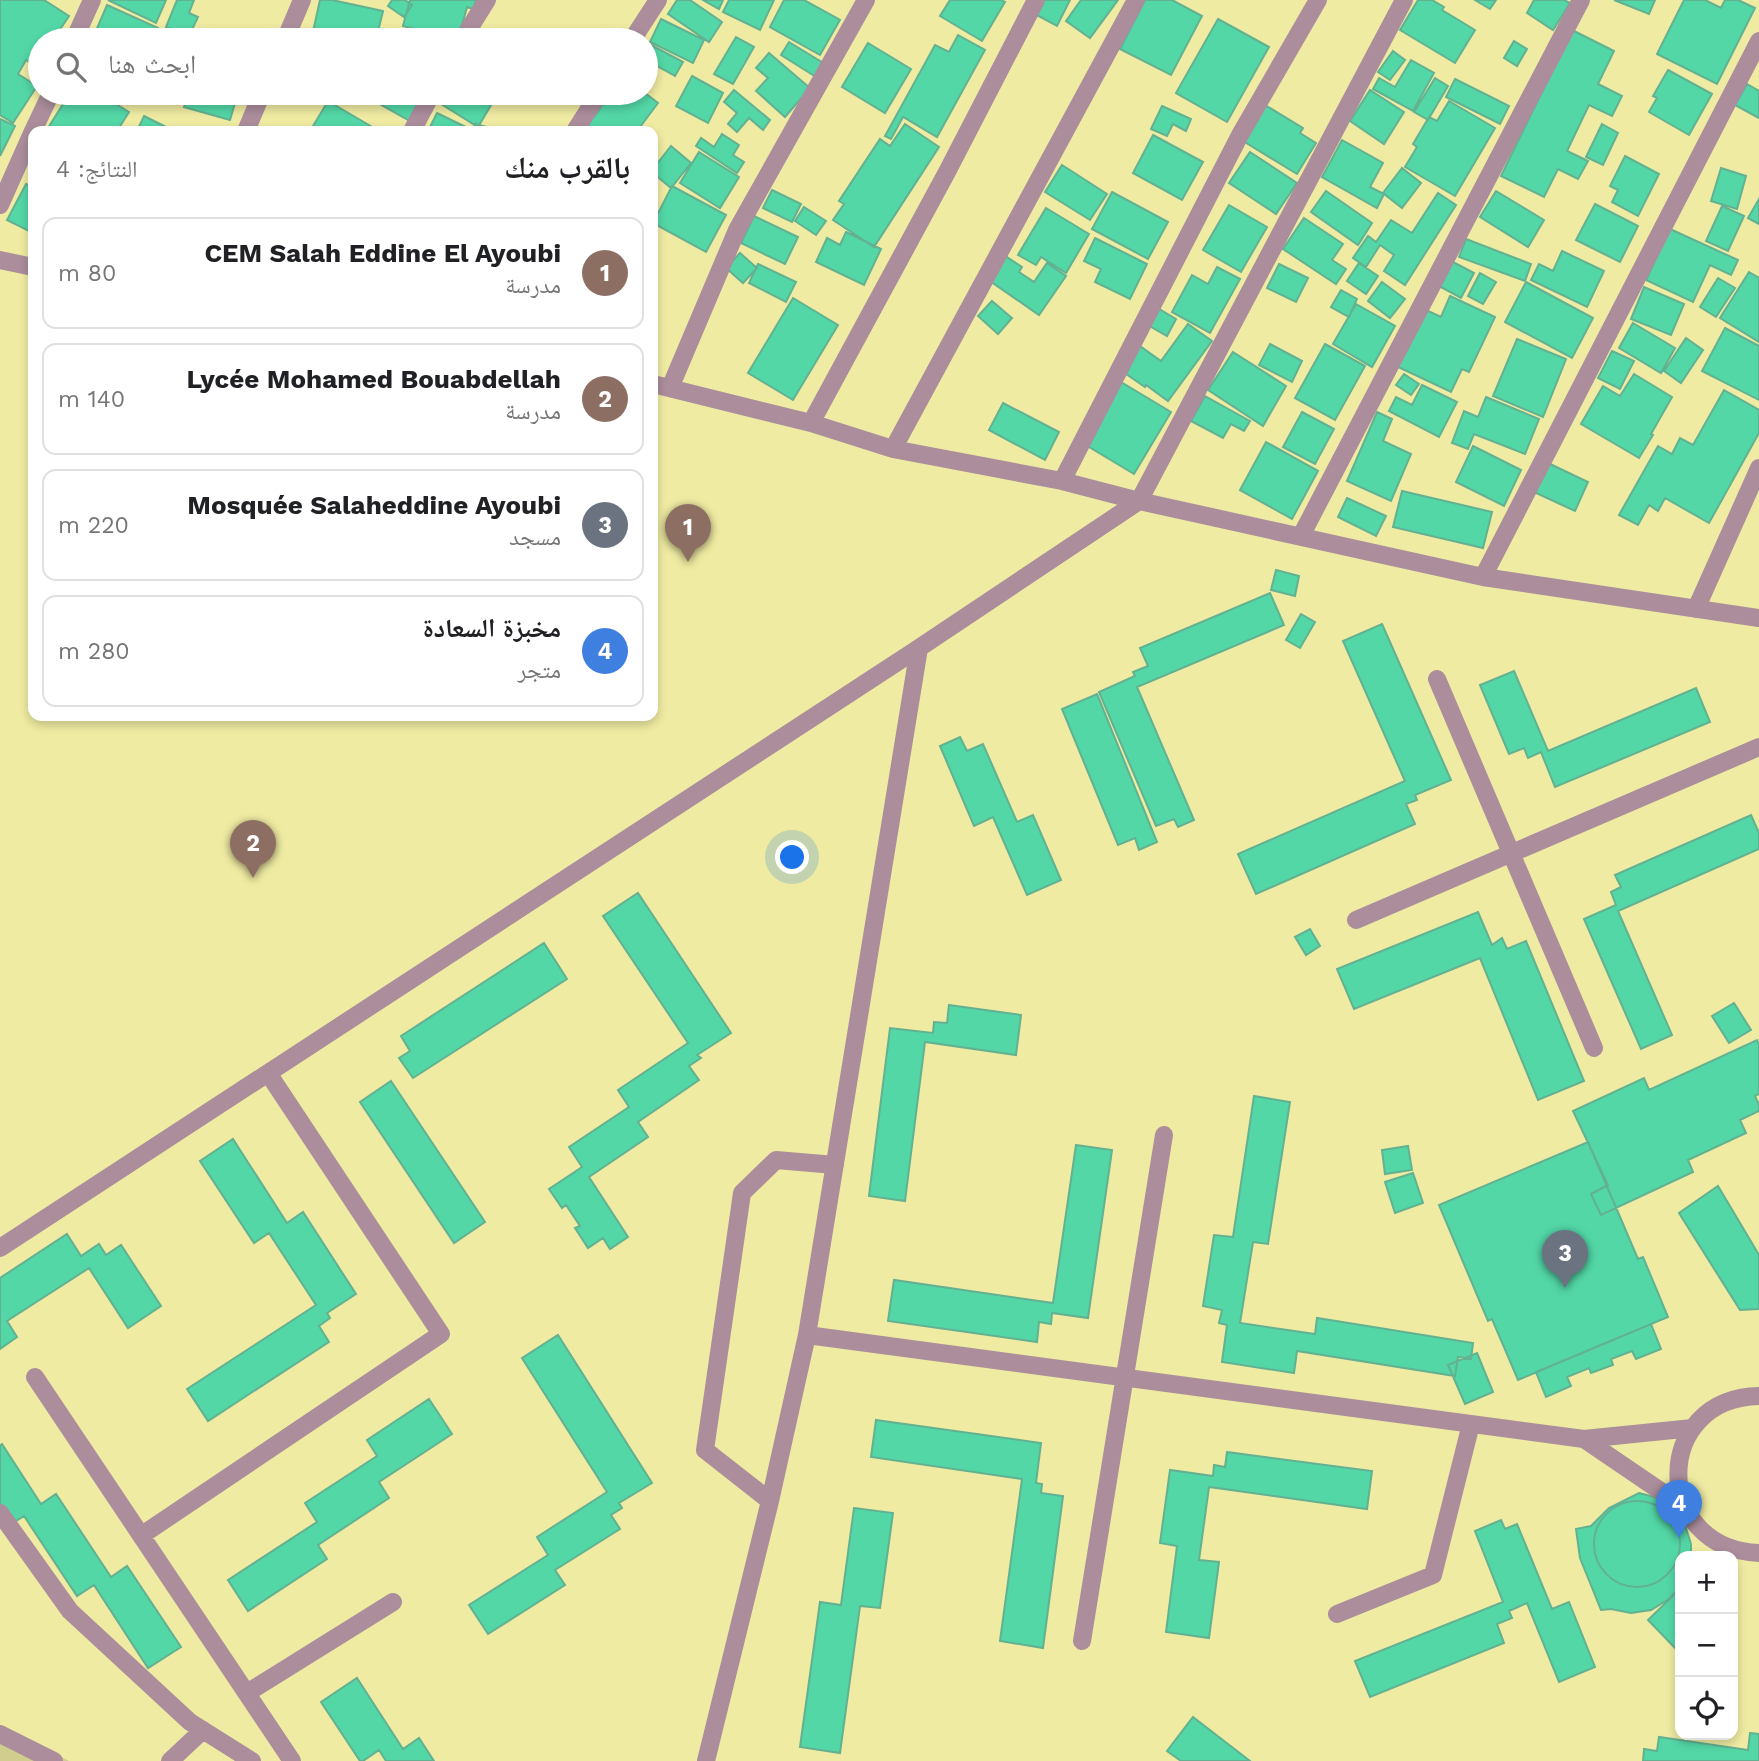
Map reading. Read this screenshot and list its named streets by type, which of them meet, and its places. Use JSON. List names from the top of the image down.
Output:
{
  "page": {
    "search": "ابحث هنا",
    "heading": ["بالقرب منك", "النتائج: 4"],
    "list": [
      {
        "mark": "1",
        "name": "CEM Salah Eddine El Ayoubi",
        "note": "مدرسة",
        "value": "80 m"
      },
      {
        "mark": "2",
        "name": "Lycée Mohamed Bouabdellah",
        "note": "مدرسة",
        "value": "140 m"
      },
      {
        "mark": "3",
        "name": "Mosquée Salaheddine Ayoubi",
        "note": "مسجد",
        "value": "220 m"
      },
      {
        "mark": "4",
        "name": "مخبزة السعادة",
        "note": "متجر",
        "value": "280 m"
      }
    ],
    "pins": [
      "1",
      "2",
      "3",
      "4"
    ],
    "map_buttons": ["+", "−"]
  }
}
